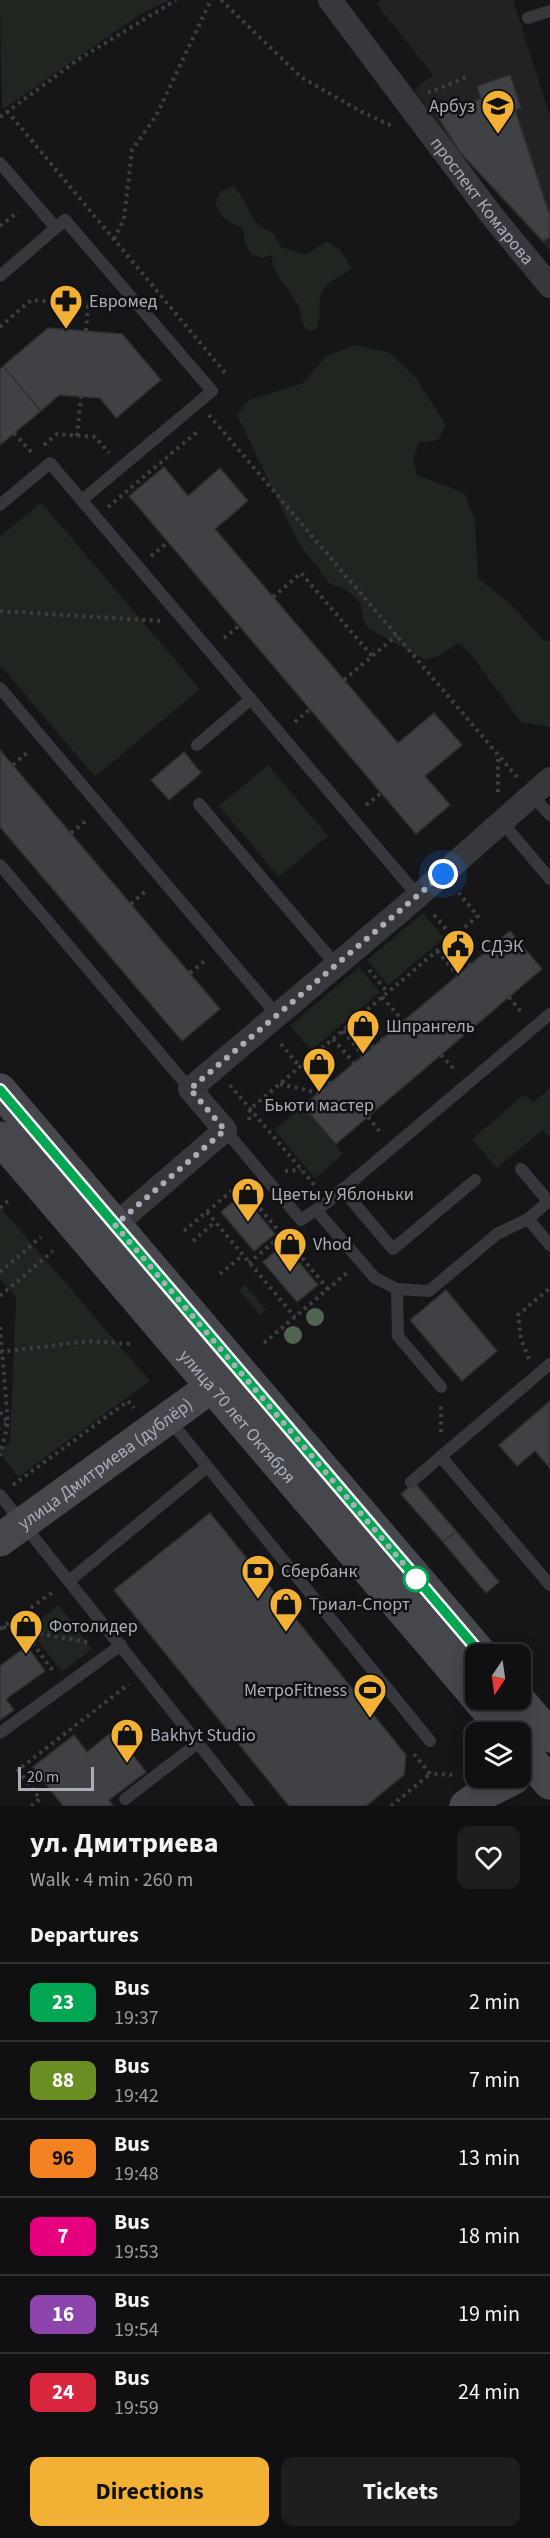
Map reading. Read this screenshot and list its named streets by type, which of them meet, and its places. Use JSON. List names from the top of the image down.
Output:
{
  "streets": {
    "main road": ["улица 70 лет Октября", "улица Дмитриева (дублёр)"],
    "street": ["проспект Комарова"]
  },
  "crossings": [
    ["улица 70 лет Октября", "улица Дмитриева (дублёр)"]
  ],
  "places": {
    "school or university": ["Арбуз"],
    "pharmacy": ["Евромед"],
    "public building": ["СДЭК"],
    "shop": [
      "Шпрангель",
      "Бьюти мастер",
      "Цветы у Яблоньки",
      "Vhod",
      "Триал-Спорт",
      "Фотолидер",
      "Bakhyt Studio"
    ],
    "bank": ["Сбербанк"],
    "sports": ["МетроFitness"]
  },
  "lines": ["bus line 23"],
  "scale_bar": "20 m",
  "north": "bottom",
  "page": {
    "scale": "20 m",
    "heading": [
      ["ул. Дмитриева", "Walk · 4 min · 260 m"],
      "Departures"
    ],
    "list": [
      {
        "mark": "23",
        "name": "Bus",
        "note": "19:37",
        "value": "2 min"
      },
      {
        "mark": "88",
        "name": "Bus",
        "note": "19:42",
        "value": "7 min"
      },
      {
        "mark": "96",
        "name": "Bus",
        "note": "19:48",
        "value": "13 min"
      },
      {
        "mark": "7",
        "name": "Bus",
        "note": "19:53",
        "value": "18 min"
      },
      {
        "mark": "16",
        "name": "Bus",
        "note": "19:54",
        "value": "19 min"
      },
      {
        "mark": "24",
        "name": "Bus",
        "note": "19:59",
        "value": "24 min"
      }
    ],
    "buttons": ["Directions", "Tickets"]
  }
}
